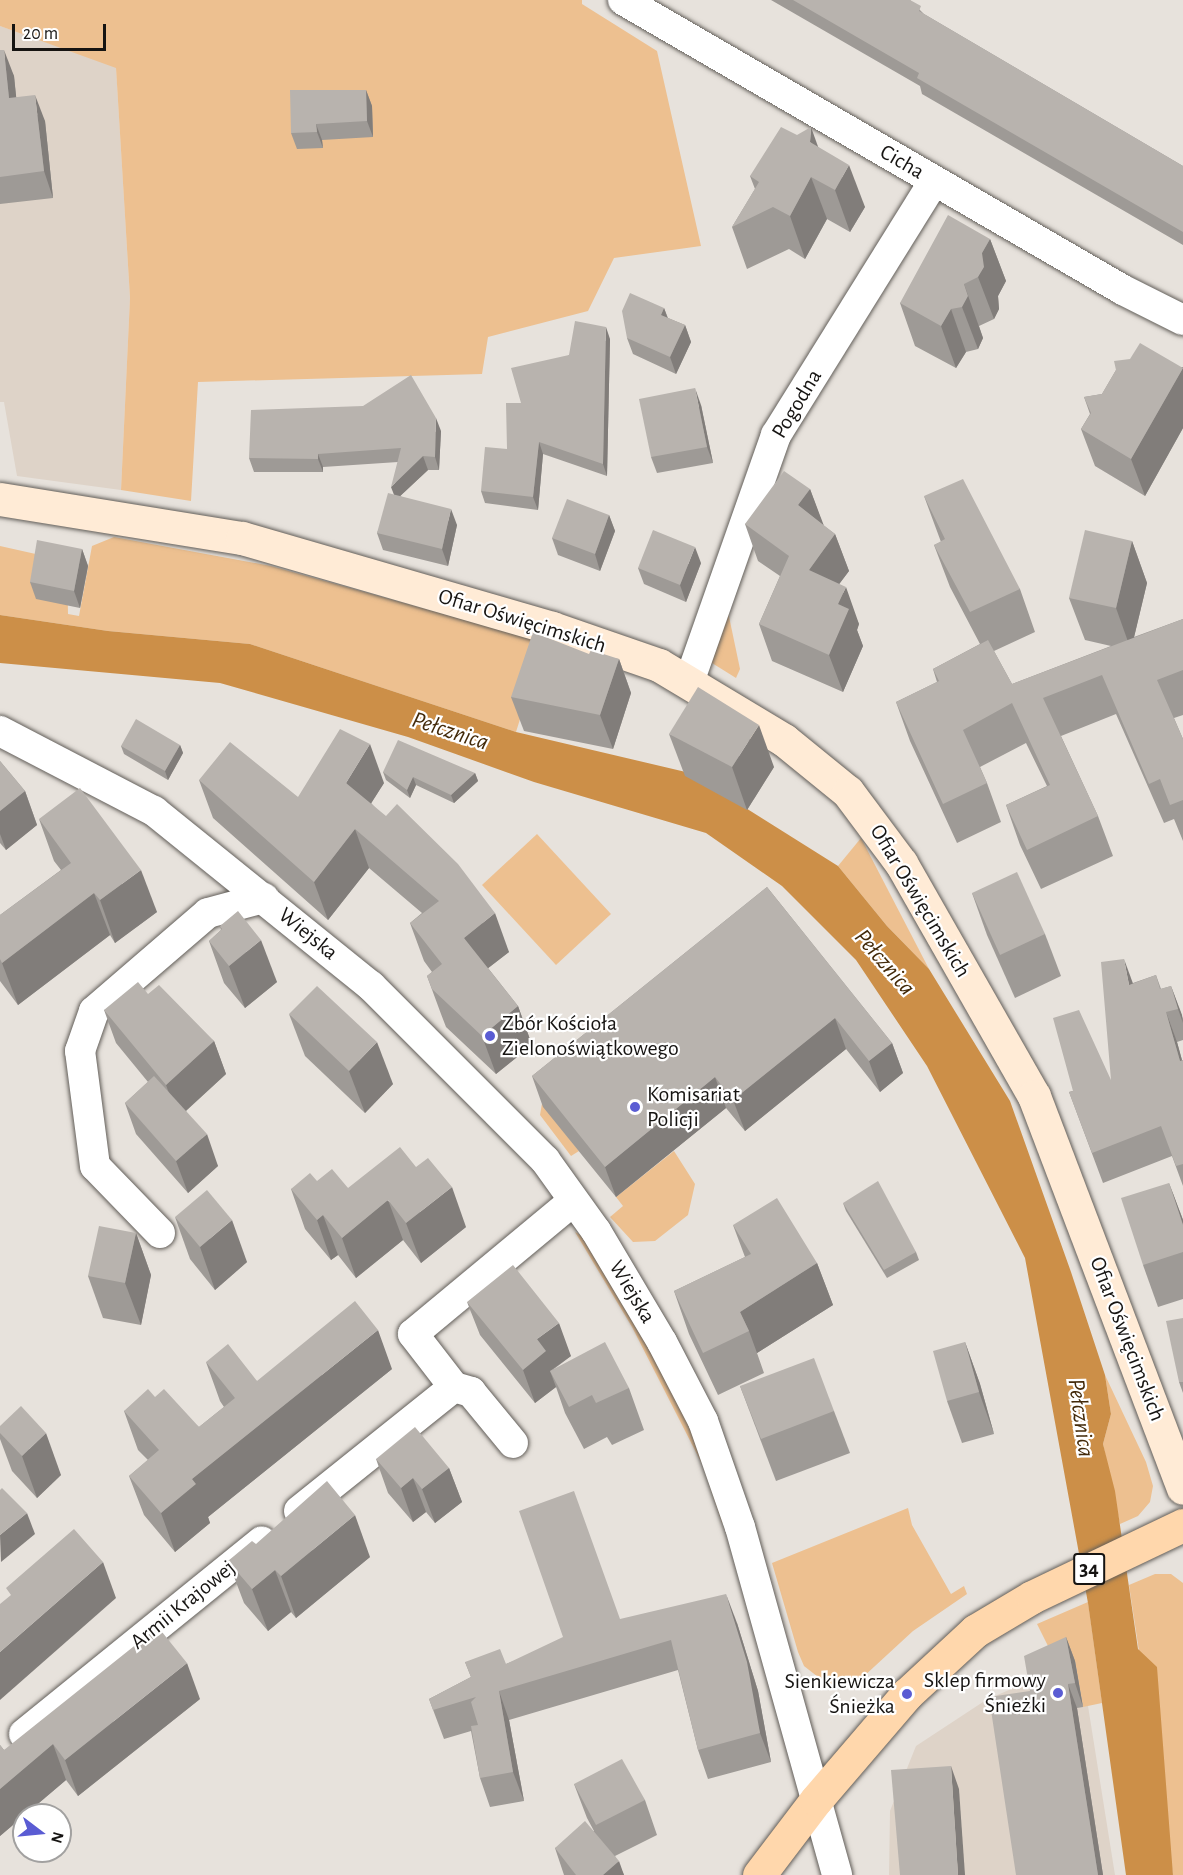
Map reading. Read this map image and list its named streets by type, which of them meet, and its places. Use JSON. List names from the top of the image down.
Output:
{
  "streets": {
    "main road": ["34"],
    "street": [
      "Cicha",
      "Pogodna",
      "Ofiar Oświęcimskich",
      "Wiejska",
      "Armii Krajowej"
    ]
  },
  "crossings": [
    ["Cicha", "Pogodna"],
    ["Pogodna", "Ofiar Oświęcimskich"],
    ["Wiejska", "34"]
  ],
  "water": ["Pełcznica"],
  "places": [
    "Zbór Kościoła Zielonoświątkowego",
    "Komisariat Policji",
    "Sklep firmowy Śnieżki",
    "Sienkiewicza Śnieżka"
  ],
  "scale_bar": "20 m",
  "north": "right"
}
